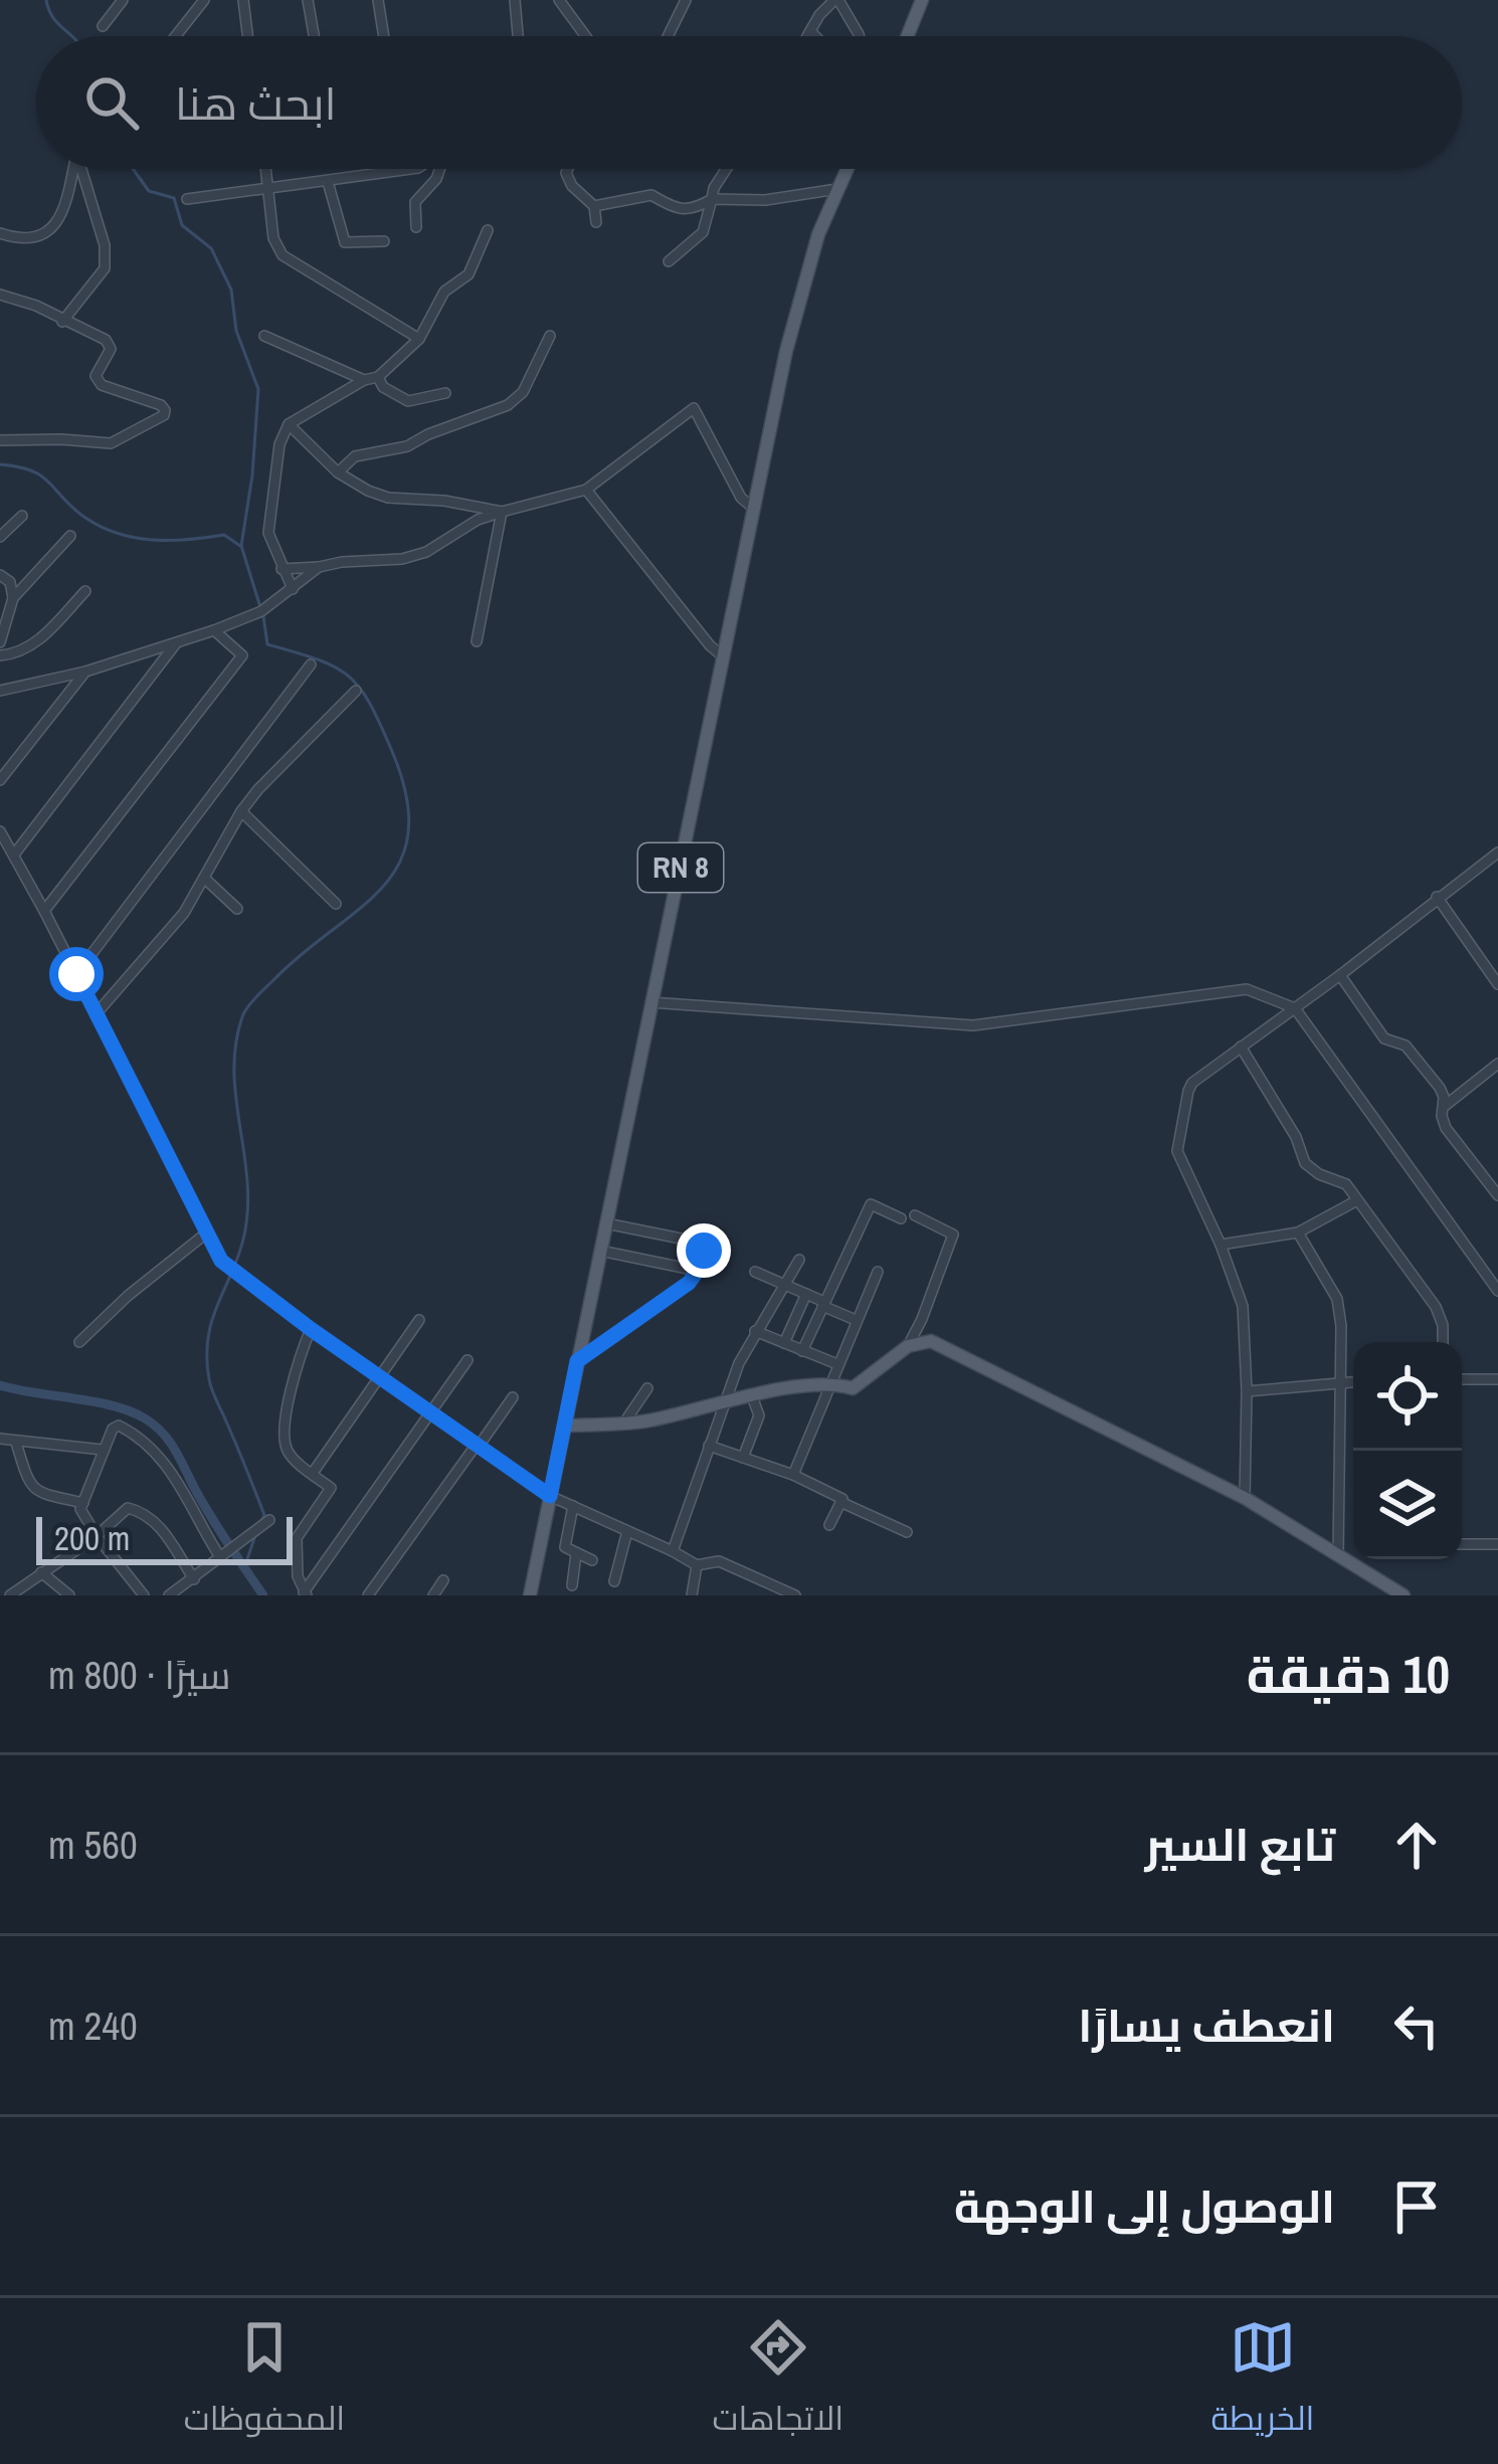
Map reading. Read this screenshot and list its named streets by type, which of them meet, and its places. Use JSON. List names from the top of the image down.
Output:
{
  "streets": {
    "main road": ["RN 8"]
  },
  "scale_bar": "200 m",
  "page": {
    "search": "ابحث هنا",
    "scale": "200 m",
    "heading": ["10 دقيقة", "سيرًا · 800 m"],
    "list": [
      ["تابع السير", "560 m"],
      ["انعطف يسارًا", "240 m"],
      "الوصول إلى الوجهة"
    ],
    "nav": ["الخريطة", "الاتجاهات", "المحفوظات"]
  }
}
